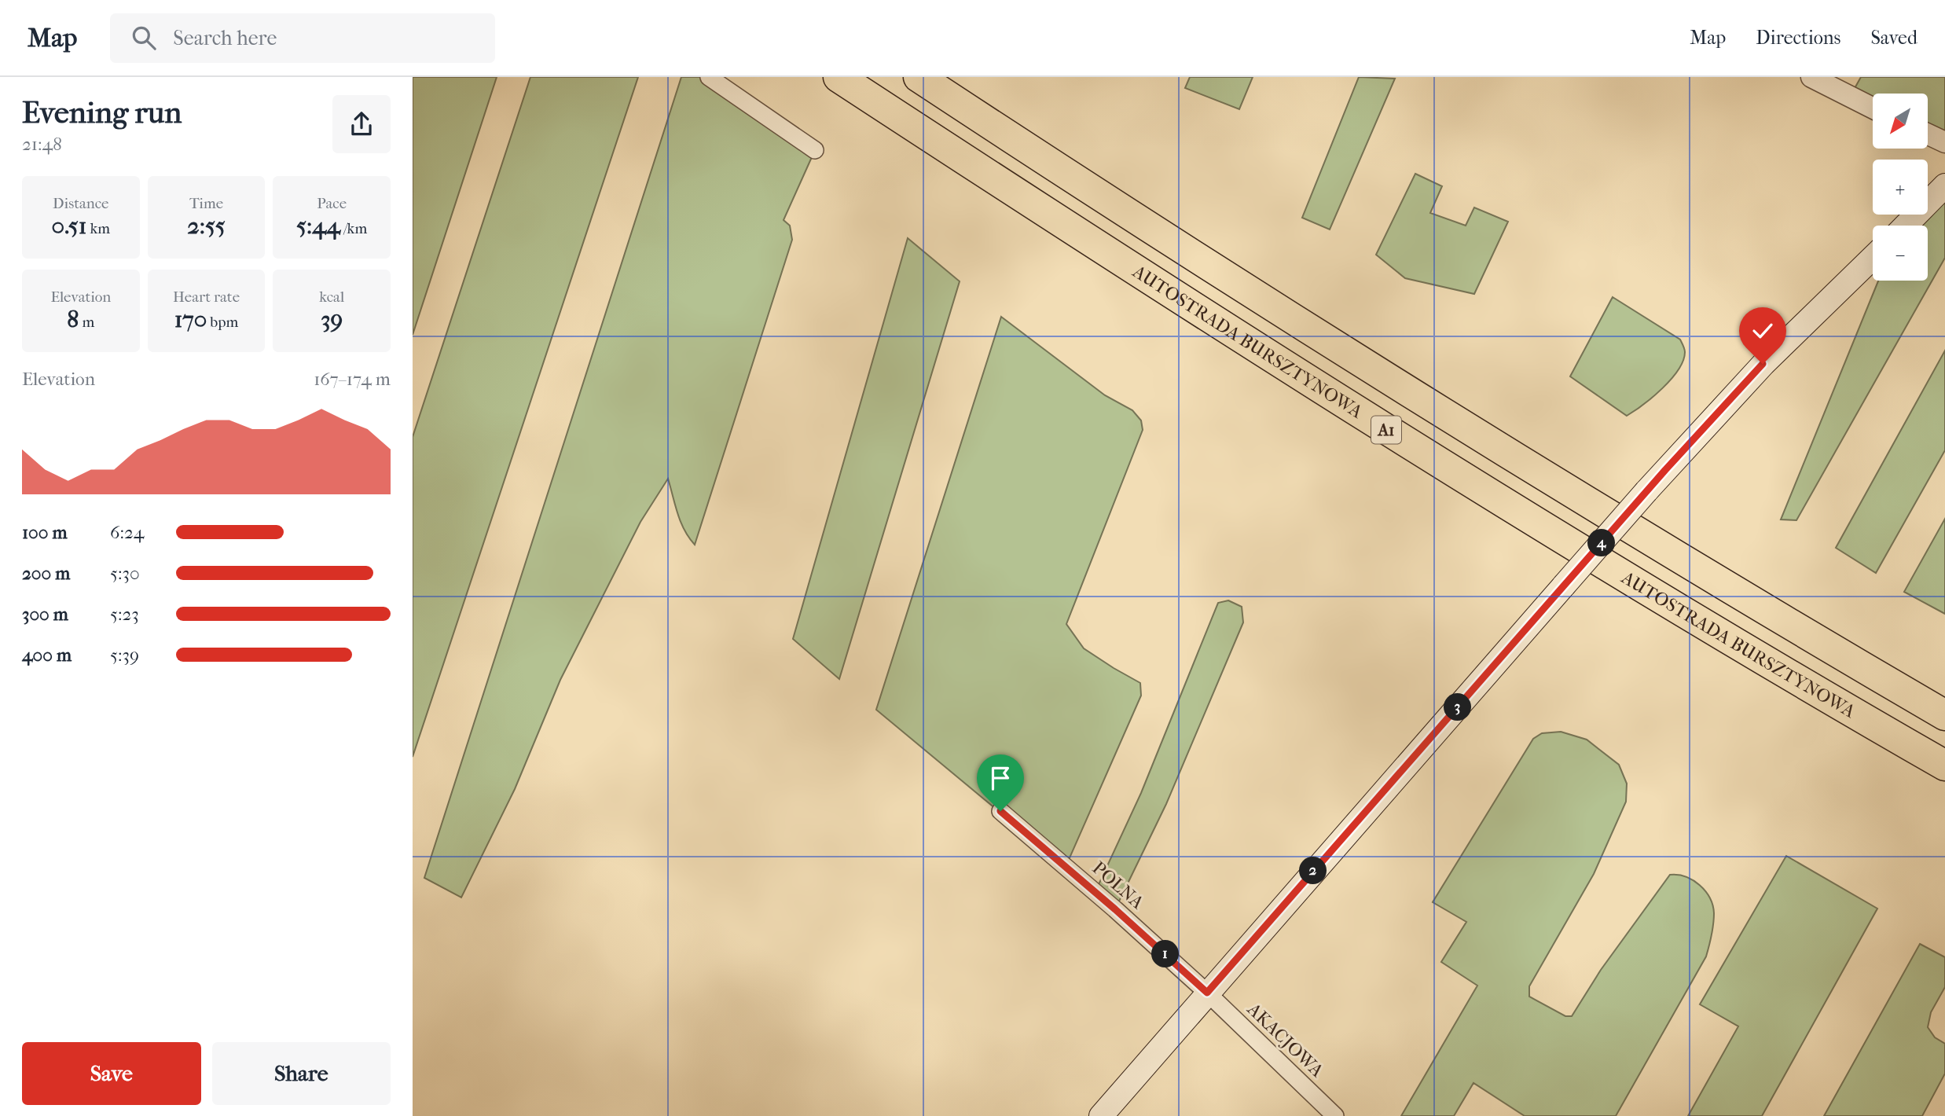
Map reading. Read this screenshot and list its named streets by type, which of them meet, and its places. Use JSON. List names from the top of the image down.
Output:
{
  "streets": {
    "highway": ["AUTOSTRADA BURSZTYNOWA", "A1"],
    "street": ["POLNA", "AKACJOWA"]
  },
  "crossings": [
    ["POLNA", "AKACJOWA"]
  ],
  "north": "bottom left",
  "page": {
    "header": "Map",
    "search": "Search here",
    "nav": ["Map", "Directions", "Saved"],
    "heading": ["Evening run", "21:48"],
    "map_buttons": ["+", "−"],
    "stats": [
      ["Distance", "0.51 km"],
      ["Time", "2:55"],
      ["Pace", "5:44 /km"],
      ["Elevation", "8 m"],
      ["Heart rate", "170 bpm"],
      ["kcal", "39"]
    ],
    "chart": ["Elevation", "167–174 m"],
    "list": [
      {
        "name": "100 m",
        "note": "6:24"
      },
      {
        "name": "200 m",
        "note": "5:30"
      },
      {
        "name": "300 m",
        "note": "5:23"
      },
      {
        "name": "400 m",
        "note": "5:39"
      }
    ],
    "pins": [
      "4",
      "3",
      "2",
      "1"
    ],
    "buttons": ["Save", "Share"]
  }
}
